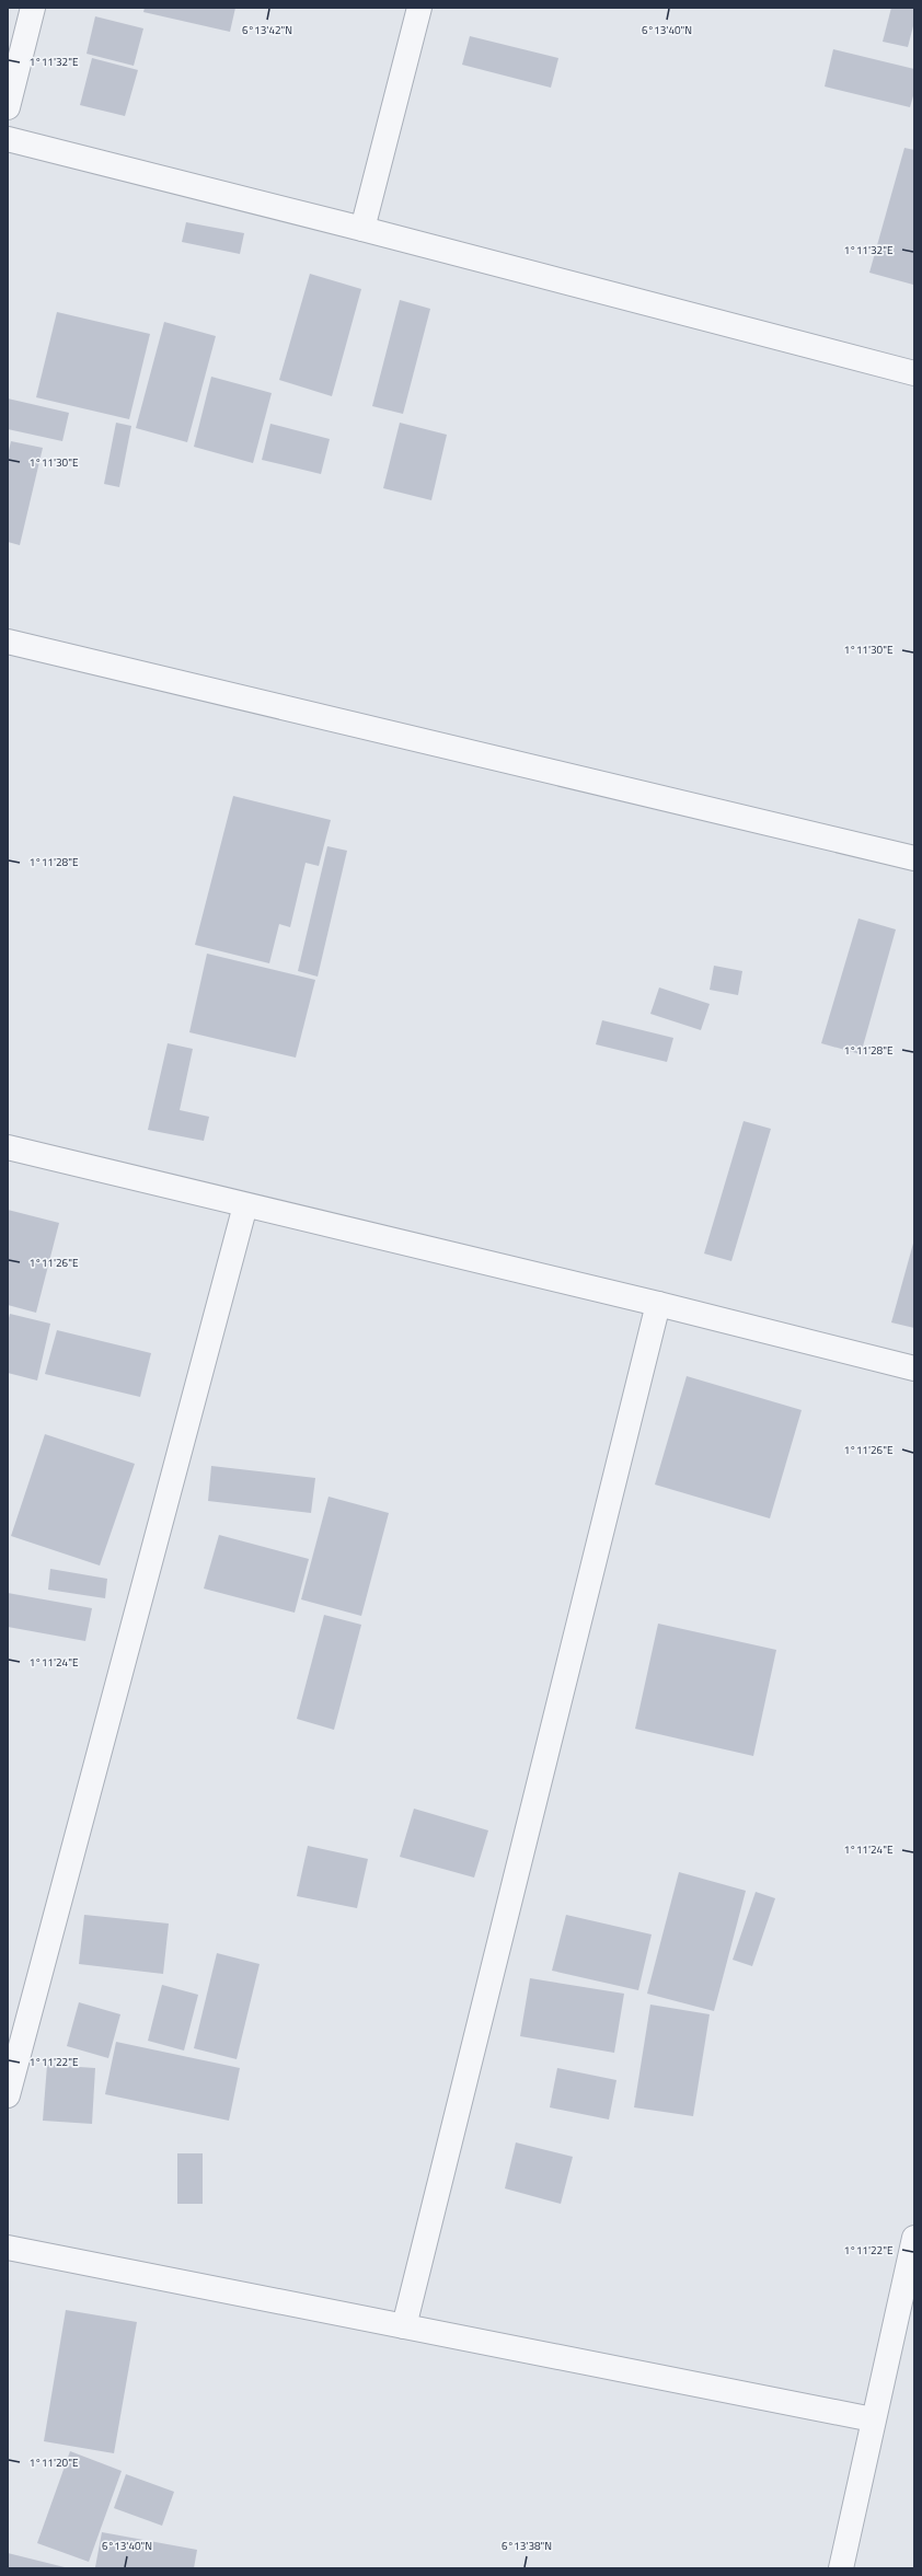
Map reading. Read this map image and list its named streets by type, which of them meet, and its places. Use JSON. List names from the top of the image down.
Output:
{
  "coordinates": [
    "6°13'42\"N",
    "6°13'40\"N",
    "1°11'32\"E",
    "1°11'30\"E",
    "1°11'28\"E",
    "1°11'26\"E",
    "1°11'24\"E",
    "1°11'22\"E",
    "1°11'20\"E",
    "6°13'38\"N"
  ]
}
